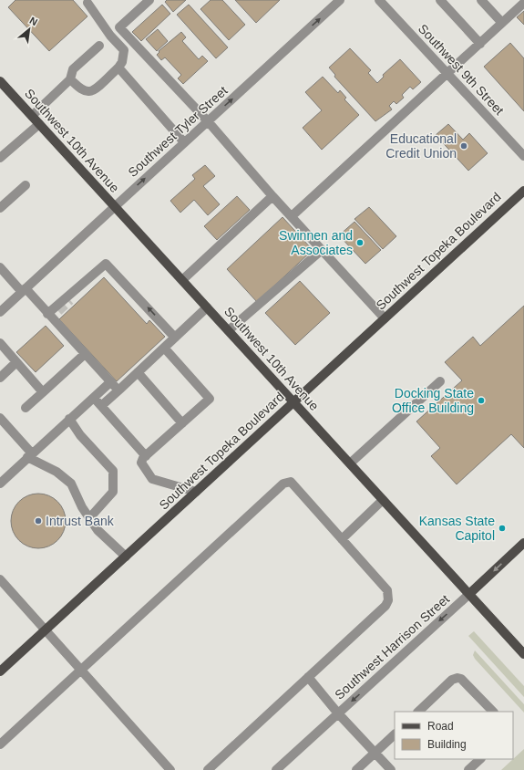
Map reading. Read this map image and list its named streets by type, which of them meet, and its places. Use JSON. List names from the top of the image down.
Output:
{
  "streets": {
    "main road": ["Southwest 10th Avenue", "Southwest Topeka Boulevard", "Southwest Harrison Street"],
    "street": ["Southwest 9th Street", "Southwest Tyler Street"]
  },
  "crossings": [
    ["Southwest Tyler Street", "Southwest 10th Avenue"],
    ["Southwest 10th Avenue", "Southwest Topeka Boulevard"],
    ["Southwest 10th Avenue", "Southwest Harrison Street"]
  ],
  "one_way": ["Southwest Tyler Street", "Southwest Harrison Street"],
  "places": [
    "Educational Credit Union",
    "Swinnen and Associates",
    "Docking State Office Building",
    "Intrust Bank",
    "Kansas State Capitol"
  ],
  "legend": ["Road", "Building"],
  "north": "top right"
}
